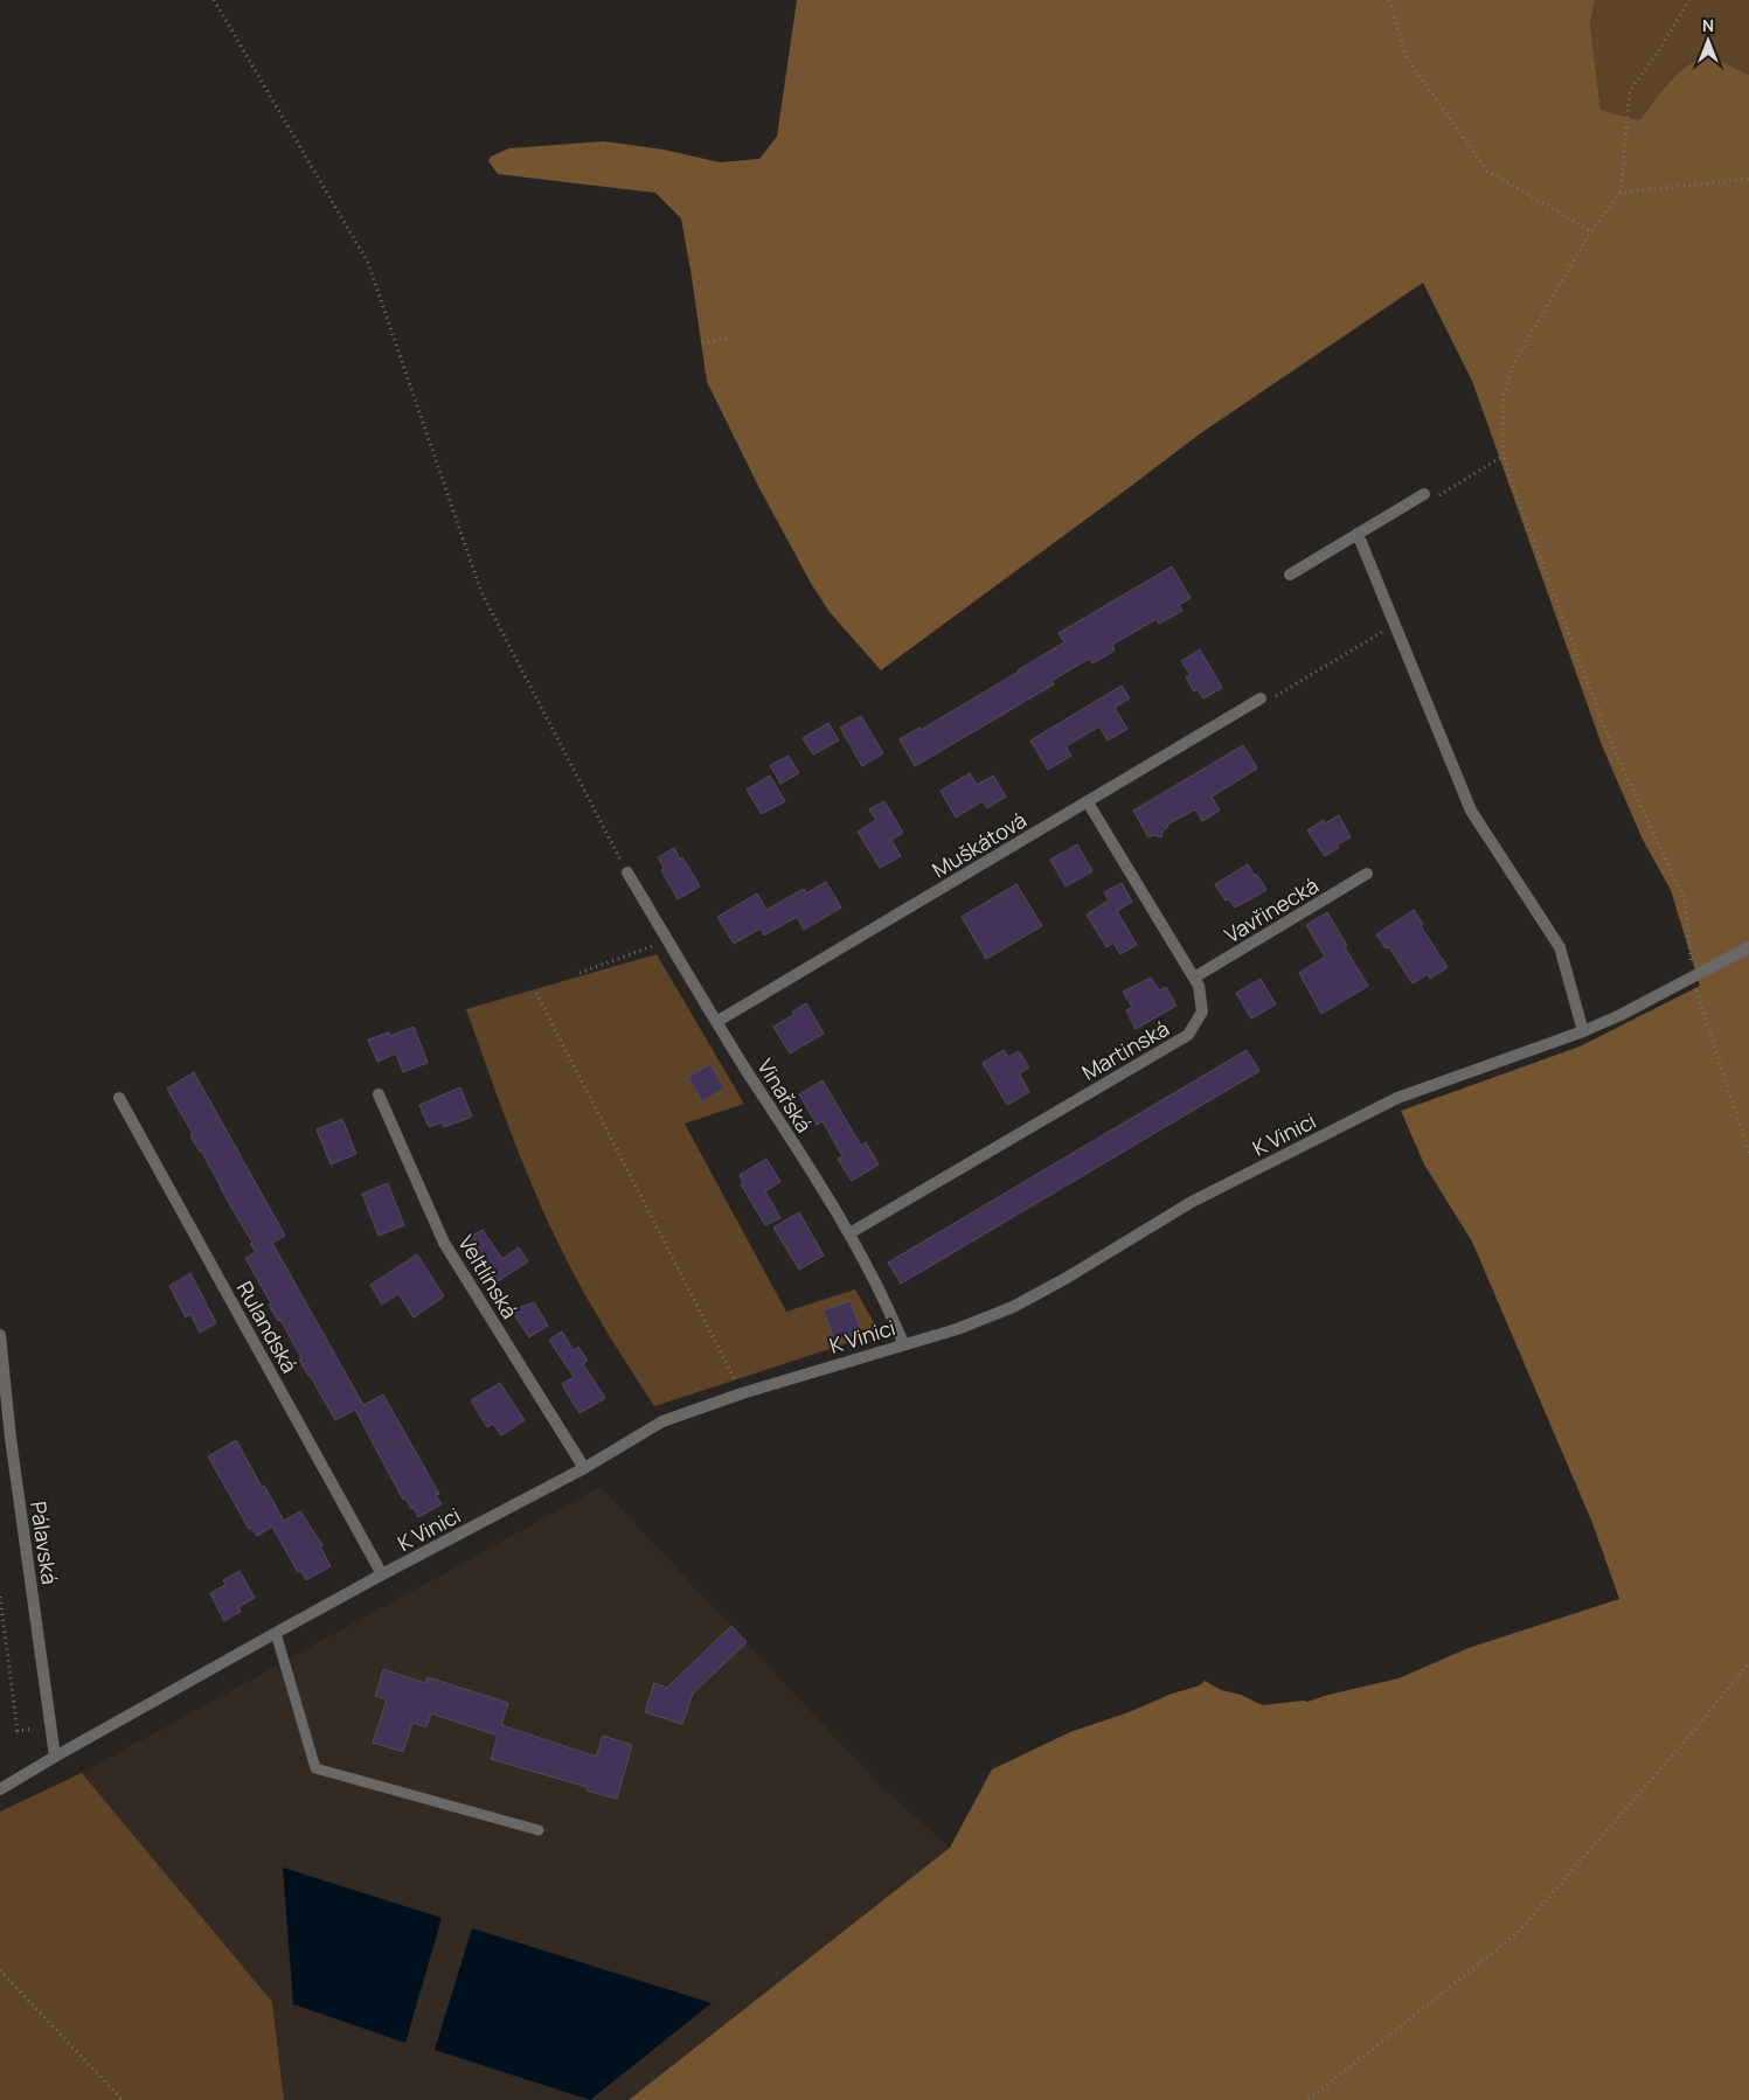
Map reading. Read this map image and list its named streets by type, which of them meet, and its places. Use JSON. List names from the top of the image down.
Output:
{
  "streets": {
    "street": [
      "Muškátová",
      "Vavřinecká",
      "Martinská",
      "Vinařská",
      "K Vinici",
      "Veltlínská",
      "Rulandská",
      "Pálavská"
    ]
  },
  "crossings": [
    ["Muškátová", "Martinská"],
    ["Muškátová", "Vinařská"],
    ["Vavřinecká", "Martinská"],
    ["Martinská", "Vinařská"],
    ["Vinařská", "K Vinici"],
    ["K Vinici", "Veltlínská"],
    ["K Vinici", "Rulandská"],
    ["K Vinici", "Pálavská"]
  ],
  "north": "top"
}
